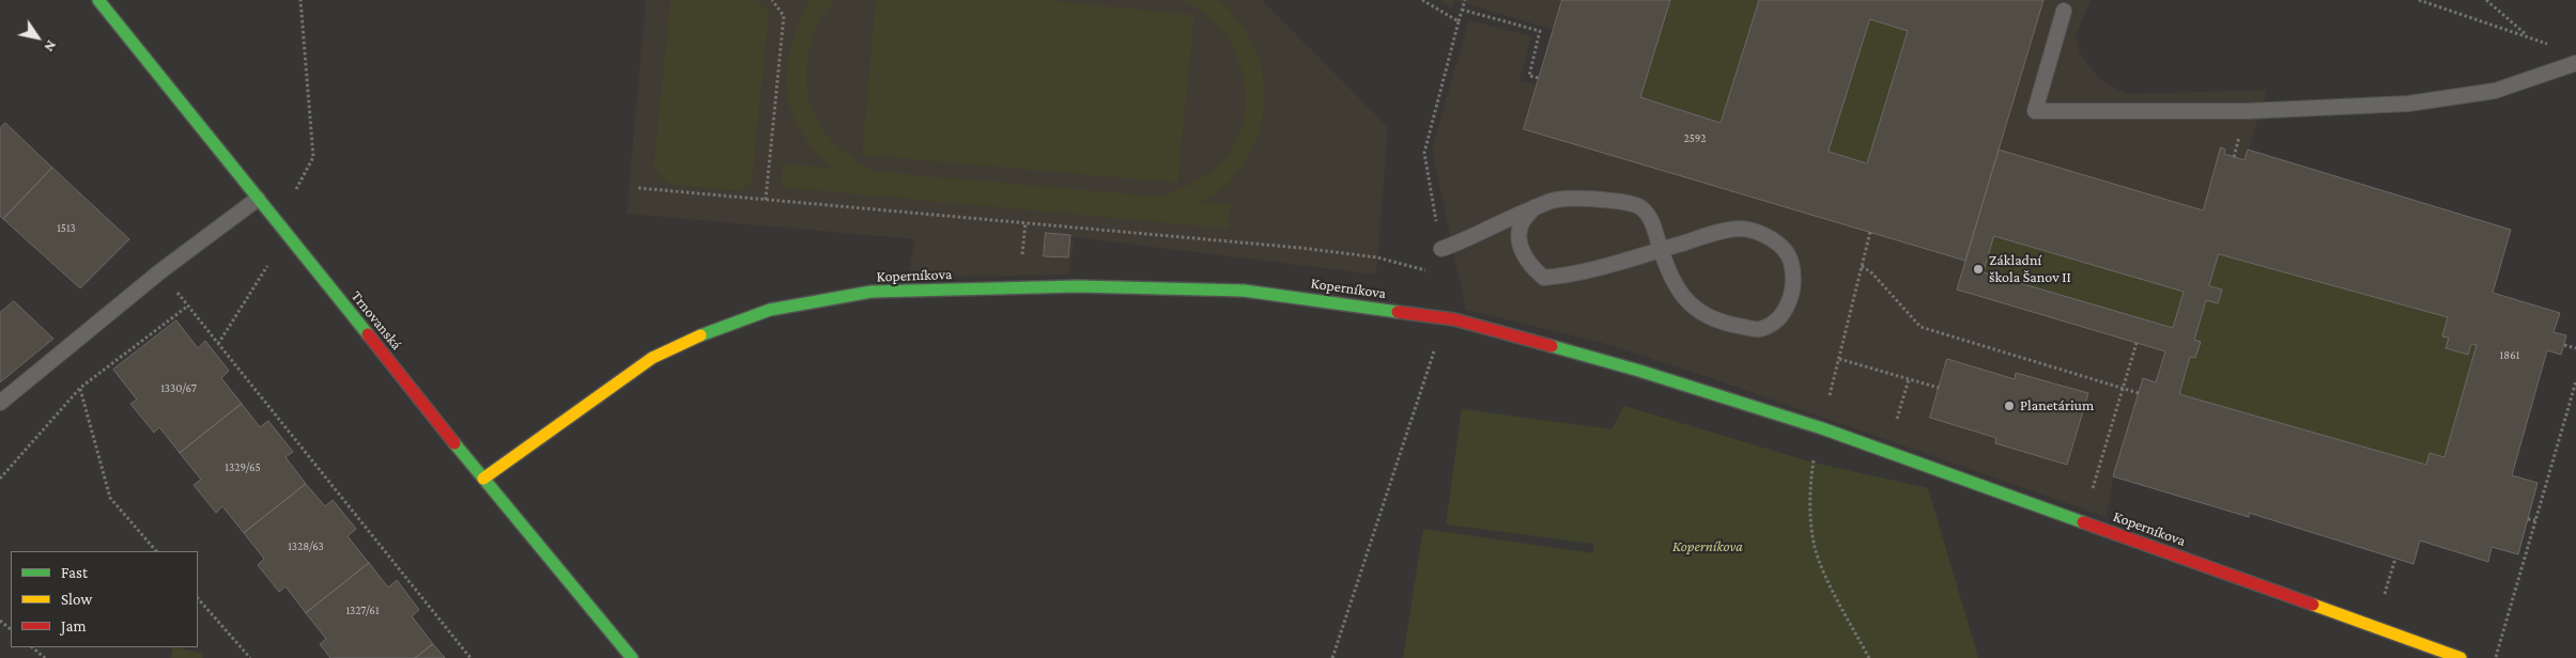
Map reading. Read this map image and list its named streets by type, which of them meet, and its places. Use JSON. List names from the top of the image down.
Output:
{
  "streets": {
    "street": ["Koperníkova", "Trnovanská"]
  },
  "crossings": [
    ["Koperníkova", "Trnovanská"]
  ],
  "parks": ["Koperníkova"],
  "places": ["Základní škola Šanov II", "Planetárium"],
  "house_numbers": [
    "2592",
    "1513",
    "1861",
    "1330/67",
    "1329/65",
    "1328/63",
    "1327/61"
  ],
  "legend": ["Fast", "Slow", "Jam"],
  "north": "bottom right"
}
